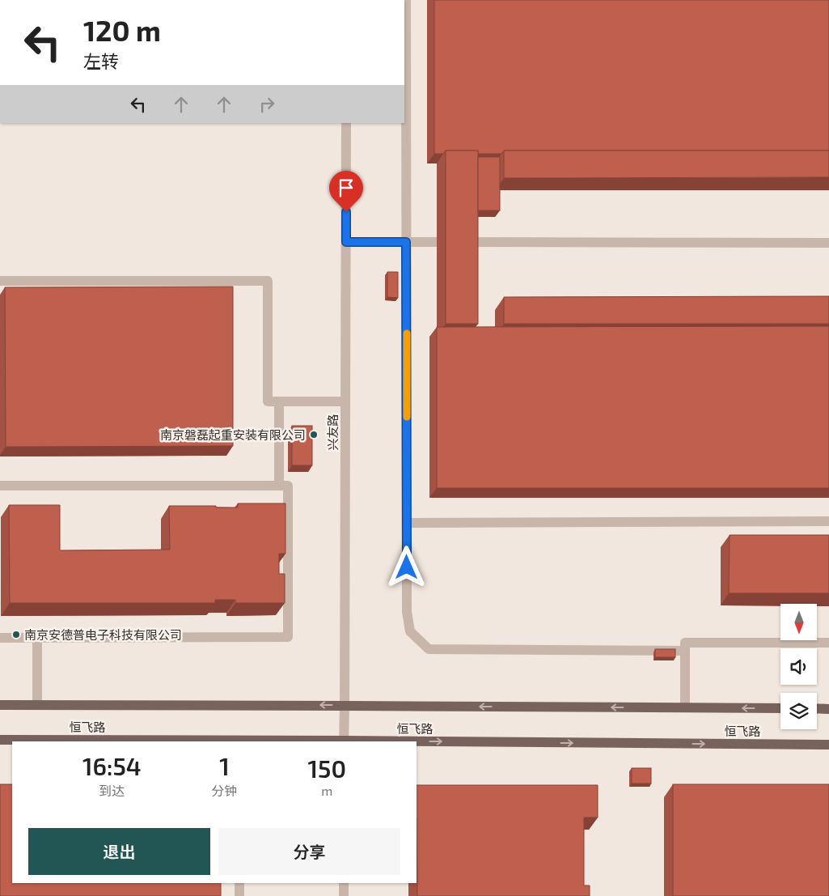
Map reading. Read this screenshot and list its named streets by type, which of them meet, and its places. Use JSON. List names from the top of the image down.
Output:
{
  "streets": {
    "main road": ["恒飞路"],
    "street": ["兴友路"]
  },
  "crossings": [
    ["兴友路", "恒飞路"]
  ],
  "places": ["南京磐磊起重安装有限公司", "南京安德普电子科技有限公司"],
  "north": "bottom",
  "page": {
    "turn": ["120 m", "左转"],
    "eta": [
      "16:54",
      "到达",
      "1",
      "分钟",
      "150",
      "m"
    ],
    "buttons": ["退出", "分享"]
  }
}
